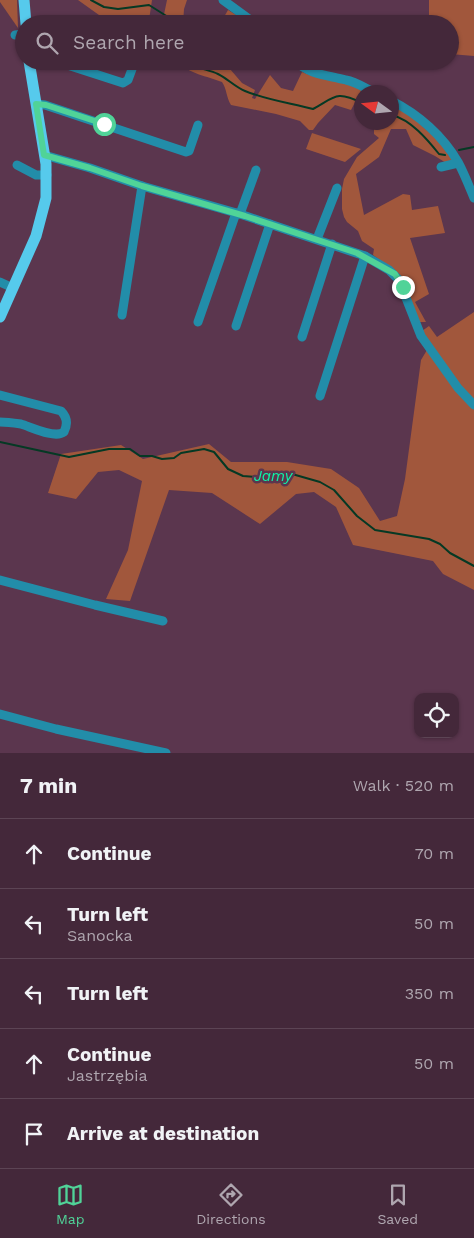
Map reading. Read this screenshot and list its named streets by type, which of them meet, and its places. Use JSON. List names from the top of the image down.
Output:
{
  "water": ["Jamy"],
  "north": "left",
  "page": {
    "search": "Search here",
    "heading": ["7 min", "Walk · 520 m"],
    "list": [
      ["Continue", "70 m"],
      ["Turn left", "Sanocka", "50 m"],
      ["Turn left", "350 m"],
      ["Continue", "Jastrzębia", "50 m"],
      "Arrive at destination"
    ],
    "nav": ["Map", "Directions", "Saved"]
  }
}
